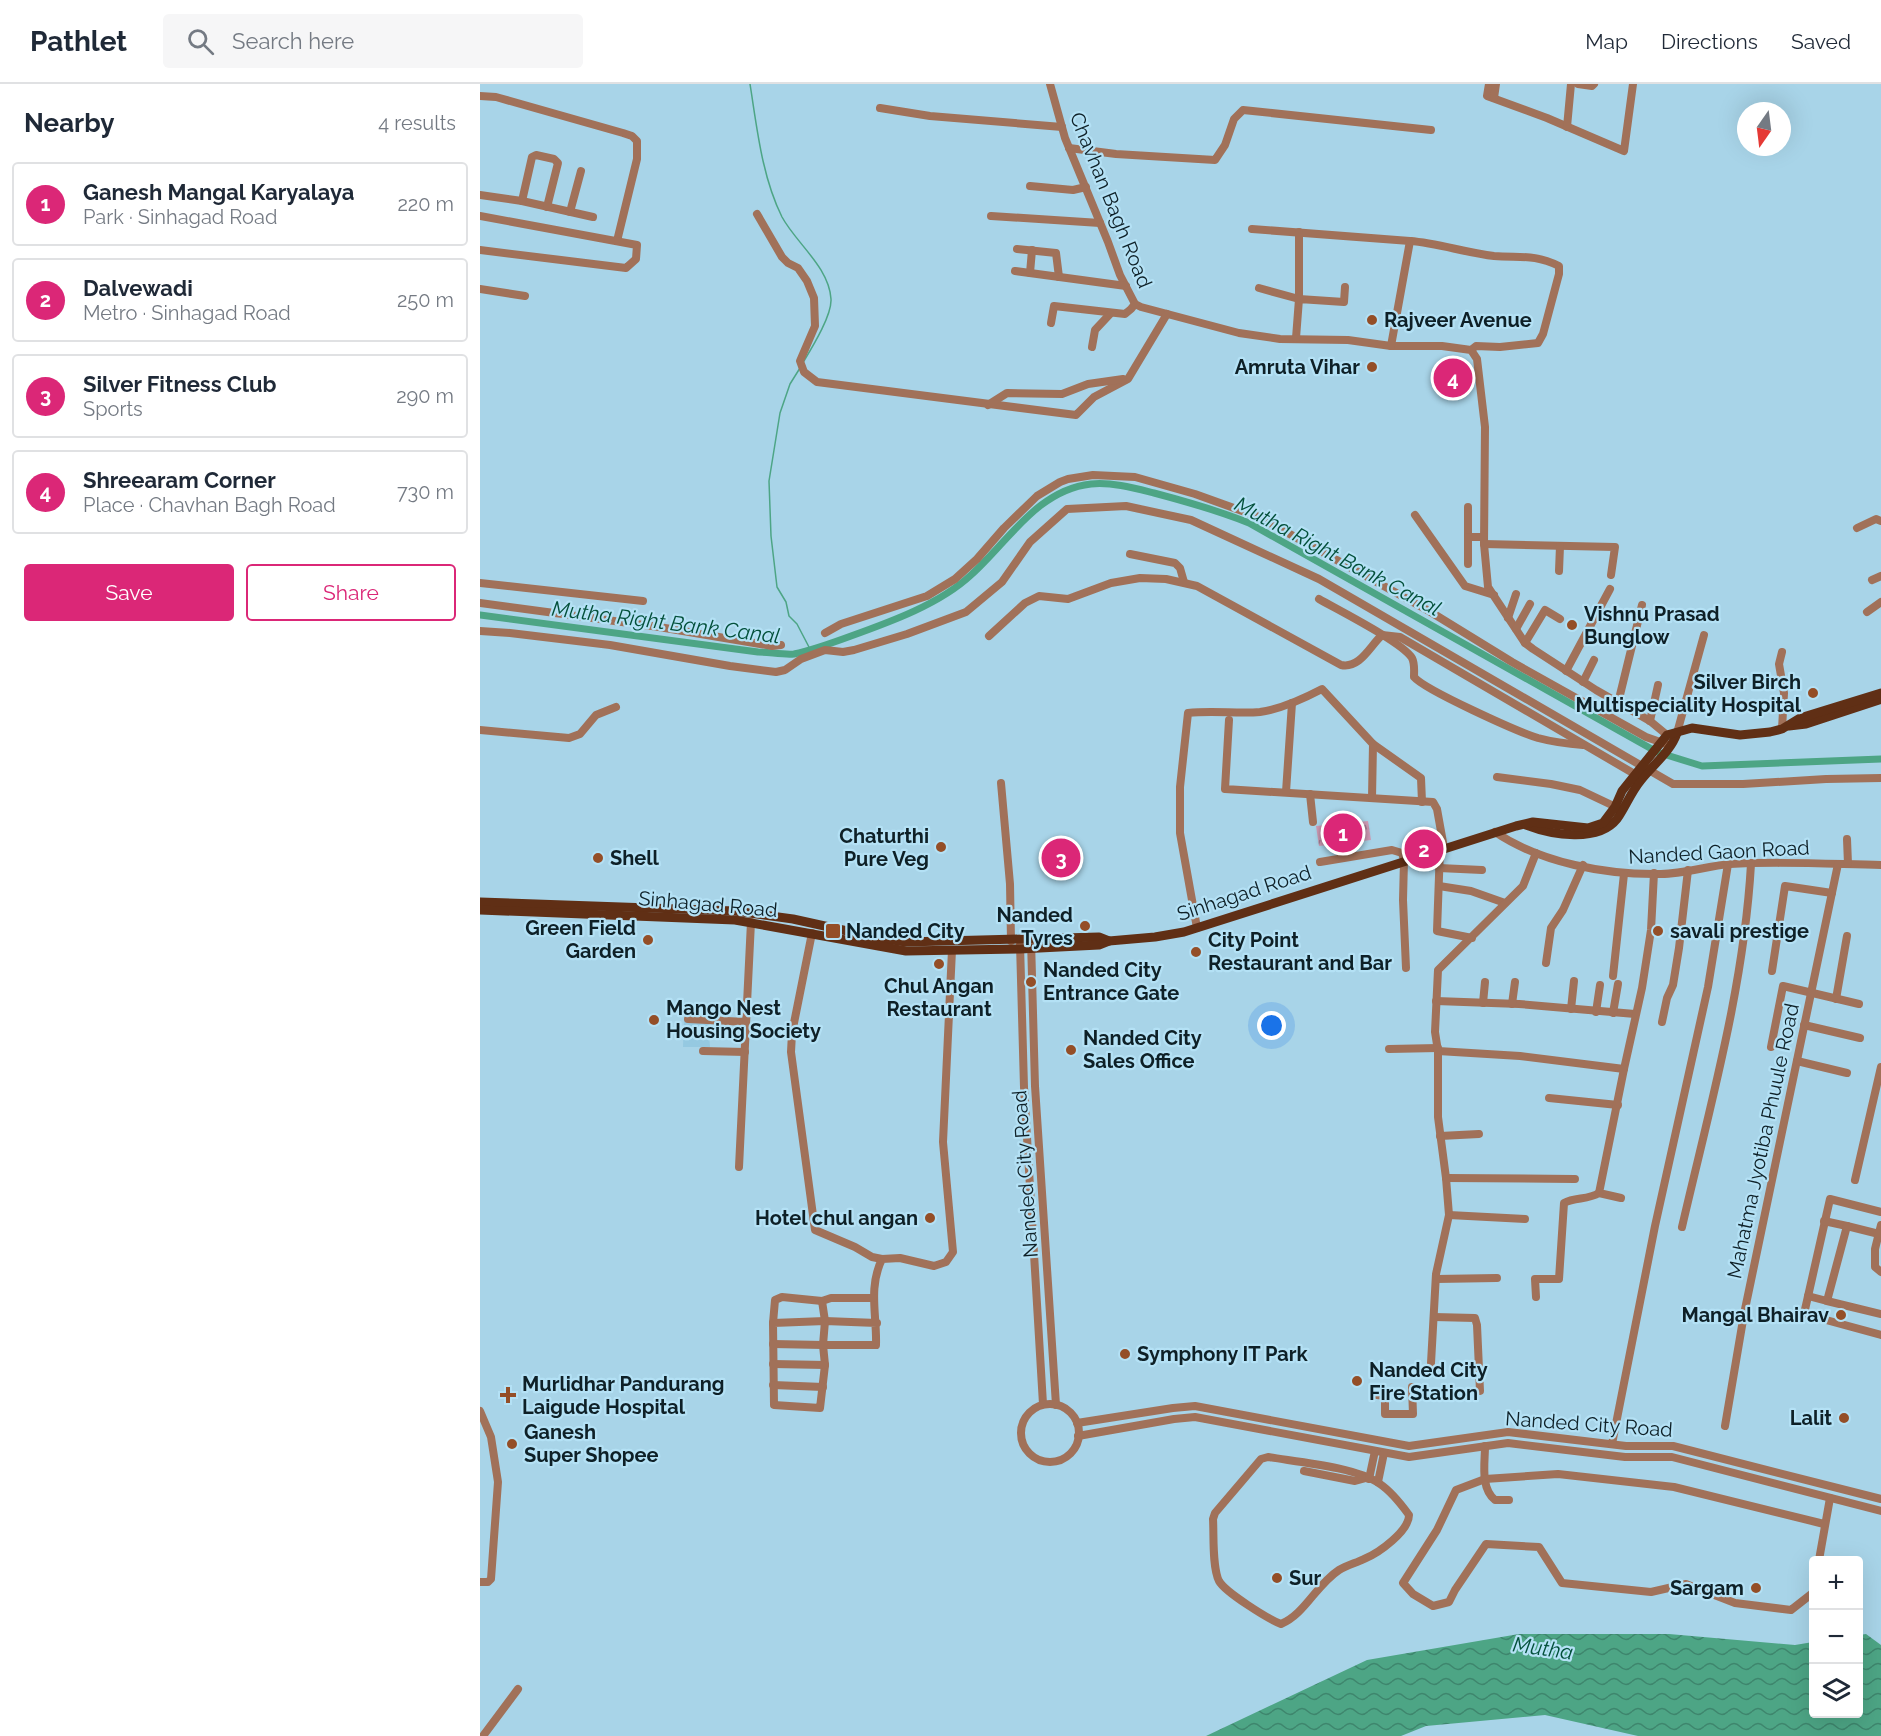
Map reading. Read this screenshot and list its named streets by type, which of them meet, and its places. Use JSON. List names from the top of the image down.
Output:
{
  "streets": {
    "main road": ["Sinhagad Road"],
    "street": [
      "Chavhan Bagh Road",
      "Nanded Gaon Road",
      "Mahatma Jyotiba Phuule Road",
      "Nanded City Road"
    ]
  },
  "crossings": [
    ["Nanded Gaon Road", "Sinhagad Road"],
    ["Nanded Gaon Road", "Mahatma Jyotiba Phuule Road"],
    ["Sinhagad Road", "Nanded City Road"]
  ],
  "water": ["Mutha Right Bank Canal", "Mutha"],
  "places": {
    "other": [
      "Rajveer Avenue",
      "Amruta Vihar",
      "Vishnu Prasad Bunglow",
      "Silver Birch Multispeciality Hospital",
      "Chaturthi Pure Veg",
      "Shell",
      "Nanded Tyres",
      "savali prestige",
      "Green Field Garden",
      "City Point Restaurant and Bar",
      "Chul Angan Restaurant",
      "Nanded City Entrance Gate",
      "Mango Nest Housing Society",
      "Nanded City Sales Office",
      "Hotel chul angan",
      "Mangal Bhairav",
      "Symphony IT Park",
      "Nanded City Fire Station",
      "Lalit",
      "Ganesh Super Shopee",
      "Sur",
      "Sargam"
    ],
    "transit": ["Nanded City"],
    "health": ["Murlidhar Pandurang Laigude Hospital"]
  },
  "north": "bottom",
  "page": {
    "header": "Pathlet",
    "search": "Search here",
    "nav": ["Map", "Directions", "Saved"],
    "heading": ["Nearby", "4 results"],
    "list": [
      {
        "mark": "1",
        "name": "Ganesh Mangal Karyalaya",
        "note": "Park · Sinhagad Road",
        "value": "220 m"
      },
      {
        "mark": "2",
        "name": "Dalvewadi",
        "note": "Metro · Sinhagad Road",
        "value": "250 m"
      },
      {
        "mark": "3",
        "name": "Silver Fitness Club",
        "note": "Sports",
        "value": "290 m"
      },
      {
        "mark": "4",
        "name": "Shreearam Corner",
        "note": "Place · Chavhan Bagh Road",
        "value": "730 m"
      }
    ],
    "pins": [
      "4",
      "1",
      "2",
      "3"
    ],
    "buttons": ["Save", "Share"],
    "map_buttons": ["+", "−"]
  }
}
